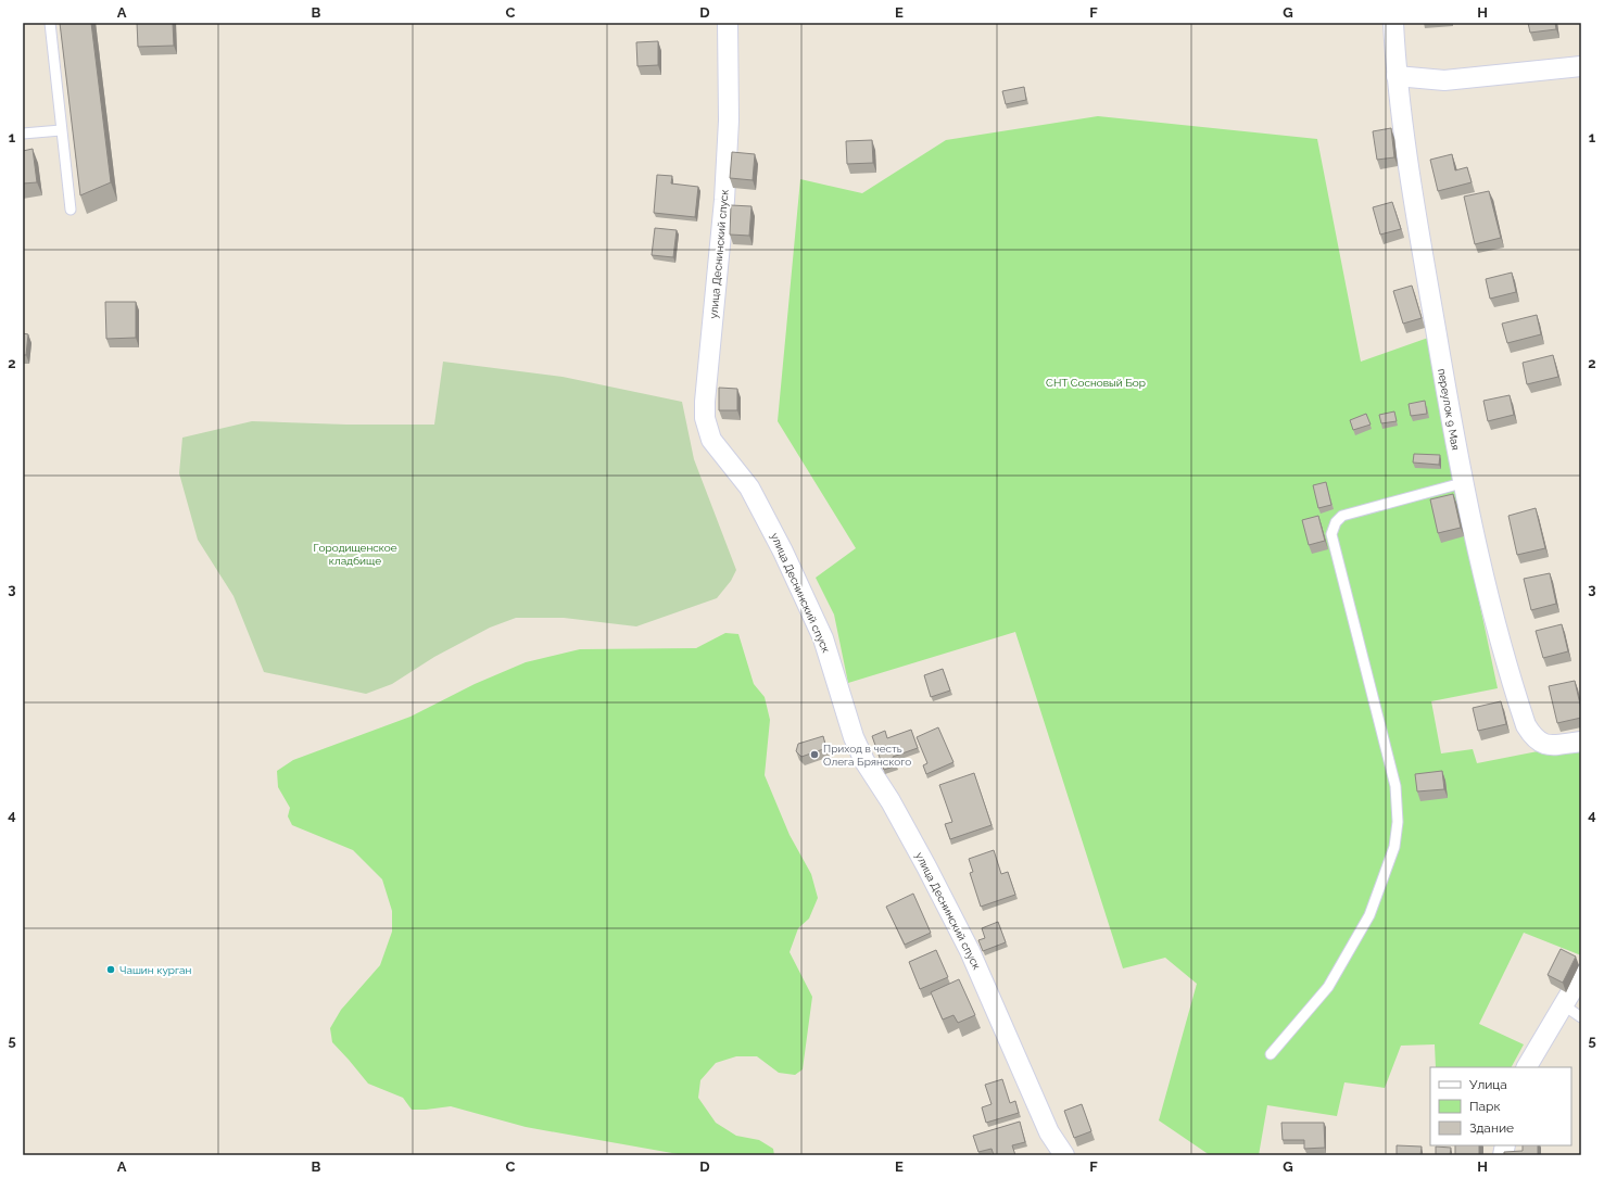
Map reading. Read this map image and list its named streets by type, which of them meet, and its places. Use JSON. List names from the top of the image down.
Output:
{
  "streets": {
    "street": ["улица Деснинский спуск", "переулок 9 Мая"]
  },
  "parks": ["СНТ Сосновый Бор", "Городищенское кладбище"],
  "places": ["Приход в честь Олега Брянского", "Чашин курган"],
  "legend": ["Улица", "Парк", "Здание"],
  "grid": {
    "columns": [
      "A",
      "B",
      "C",
      "D",
      "E",
      "F",
      "G",
      "H"
    ],
    "rows": [
      "1",
      "2",
      "3",
      "4",
      "5"
    ]
  }
}
